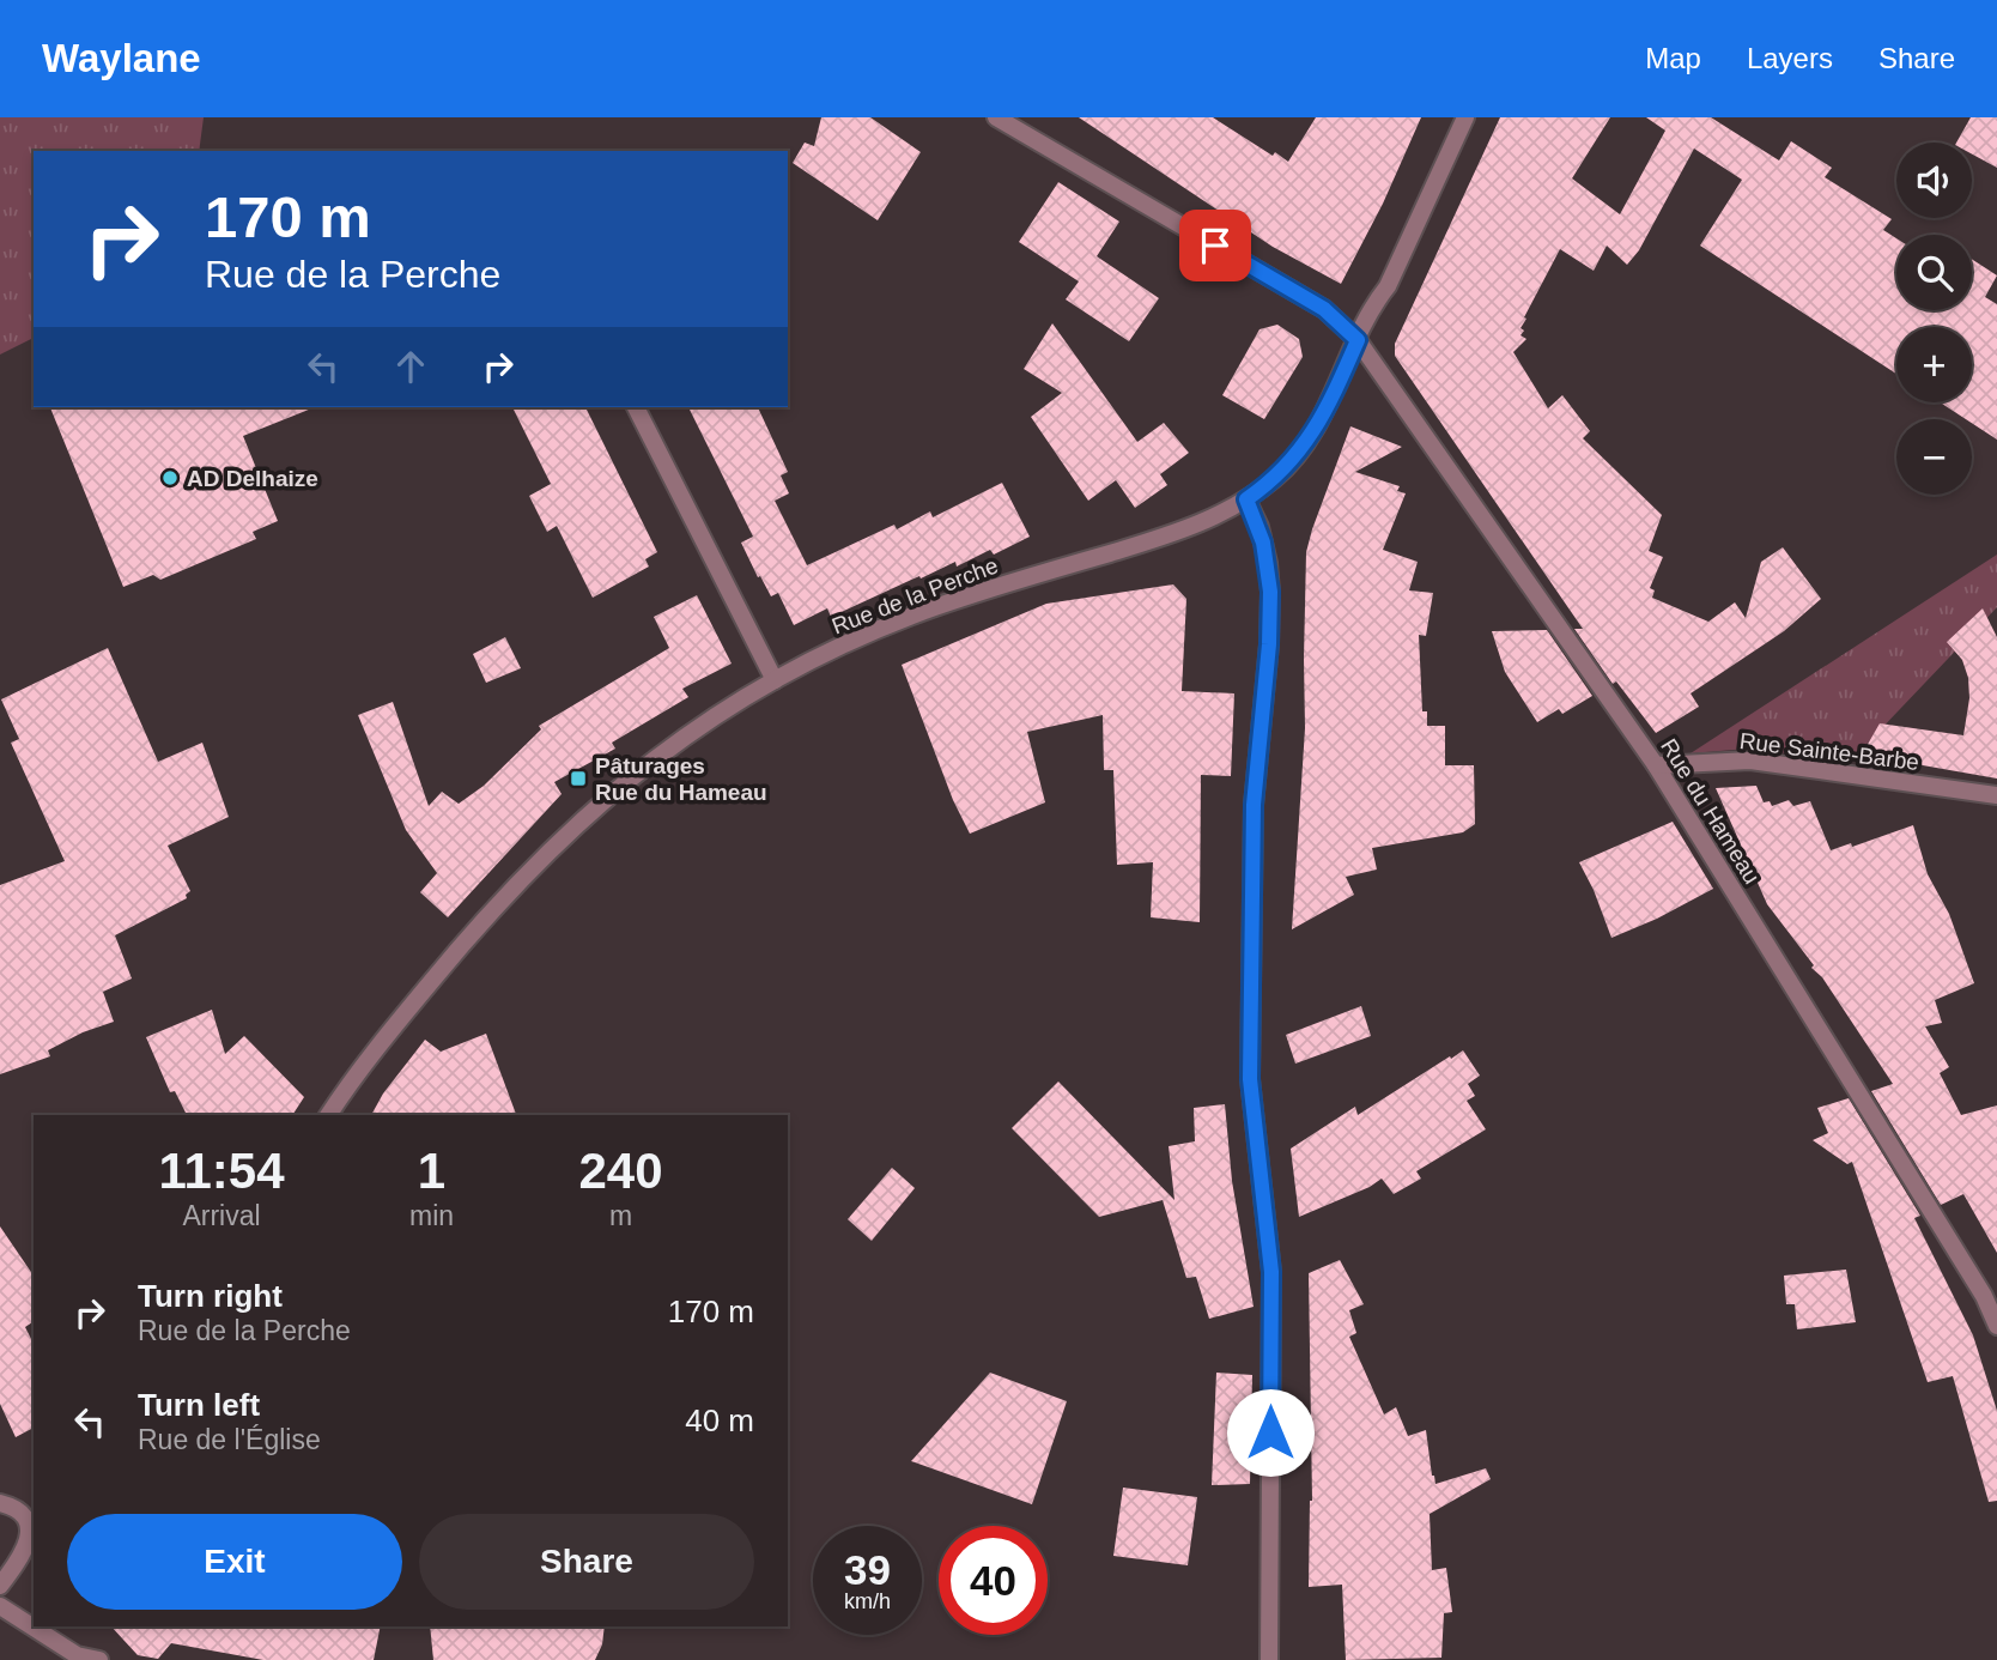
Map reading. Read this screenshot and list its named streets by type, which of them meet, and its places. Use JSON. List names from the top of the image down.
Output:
{
  "streets": {
    "street": ["Rue de la Perche", "Rue Sainte-Barbe", "Rue du Hameau"]
  },
  "crossings": [
    ["Rue de la Perche", "Rue du Hameau"],
    ["Rue Sainte-Barbe", "Rue du Hameau"]
  ],
  "places": {
    "other": ["AD Delhaize"],
    "transit": ["Pâturages Rue du Hameau"]
  },
  "page": {
    "header": "Waylane",
    "nav": ["Map", "Layers", "Share"],
    "map_buttons": ["+", "−"],
    "turn": ["170 m", "Rue de la Perche"],
    "eta": [
      "11:54",
      "Arrival",
      "1",
      "min",
      "240",
      "m"
    ],
    "list": [
      {
        "name": "Turn right",
        "note": "Rue de la Perche",
        "value": "170 m"
      },
      {
        "name": "Turn left",
        "note": "Rue de l'Église",
        "value": "40 m"
      }
    ],
    "buttons": ["Exit", "Share"],
    "speed": "39 km/h",
    "limit": "40"
  }
}
